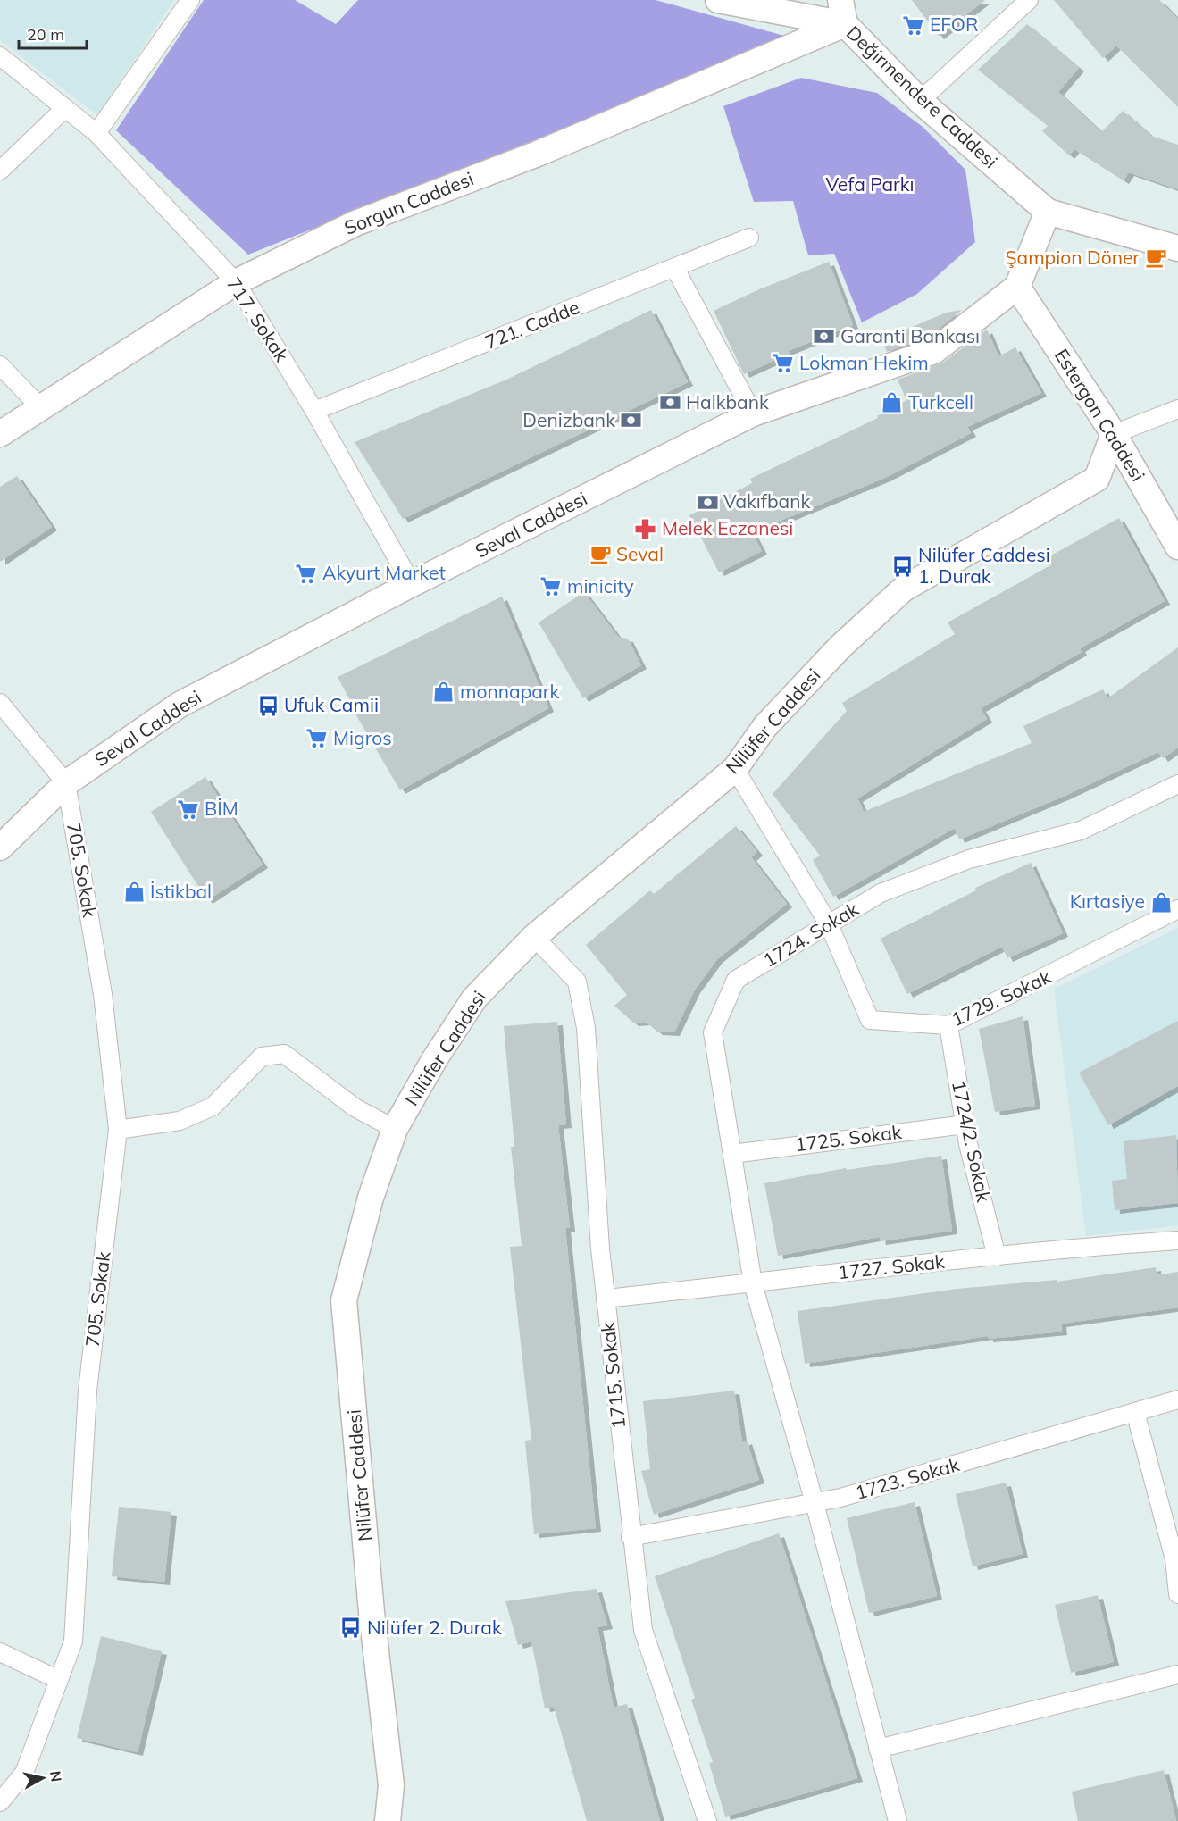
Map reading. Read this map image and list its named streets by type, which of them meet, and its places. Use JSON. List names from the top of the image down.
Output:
{
  "streets": {
    "street": [
      "Değirmendere Caddesi",
      "Sorgun Caddesi",
      "717. Sokak",
      "721. Cadde",
      "Estergon Caddesi",
      "Seval Caddesi",
      "Nilüfer Caddesi",
      "705. Sokak",
      "1724. Sokak",
      "1729. Sokak",
      "1725. Sokak",
      "1724/2. Sokak",
      "1727. Sokak",
      "1715. Sokak",
      "1723. Sokak"
    ]
  },
  "crossings": [
    ["Değirmendere Caddesi", "Sorgun Caddesi"],
    ["Değirmendere Caddesi", "Seval Caddesi"],
    ["Sorgun Caddesi", "717. Sokak"],
    ["717. Sokak", "721. Cadde"],
    ["717. Sokak", "Seval Caddesi"],
    ["Estergon Caddesi", "Seval Caddesi"],
    ["Estergon Caddesi", "Nilüfer Caddesi"],
    ["Seval Caddesi", "705. Sokak"],
    ["Nilüfer Caddesi", "1729. Sokak"],
    ["Nilüfer Caddesi", "1715. Sokak"],
    ["1724. Sokak", "1729. Sokak"],
    ["1724. Sokak", "1725. Sokak"],
    ["1724. Sokak", "1727. Sokak"],
    ["1724. Sokak", "1723. Sokak"],
    ["1729. Sokak", "1724/2. Sokak"],
    ["1725. Sokak", "1724/2. Sokak"],
    ["1724/2. Sokak", "1727. Sokak"],
    ["1727. Sokak", "1715. Sokak"],
    ["1715. Sokak", "1723. Sokak"]
  ],
  "parks": ["Vefa Parkı"],
  "places": {
    "supermarket": [
      "EFOR",
      "Lokman Hekim",
      "Akyurt Market",
      "minicity",
      "Migros",
      "BİM"
    ],
    "cafe": ["Şampion Döner", "Seval"],
    "bank": [
      "Garanti Bankası",
      "Halkbank",
      "Denizbank",
      "Vakıfbank"
    ],
    "shop": [
      "Turkcell",
      "monnapark",
      "İstikbal",
      "Kırtasiye"
    ],
    "pharmacy": ["Melek Eczanesi"],
    "bus stop": ["Nilüfer Caddesi 1. Durak", "Ufuk Camii", "Nilüfer 2. Durak"]
  },
  "scale_bar": "20 m",
  "north": "right"
}
